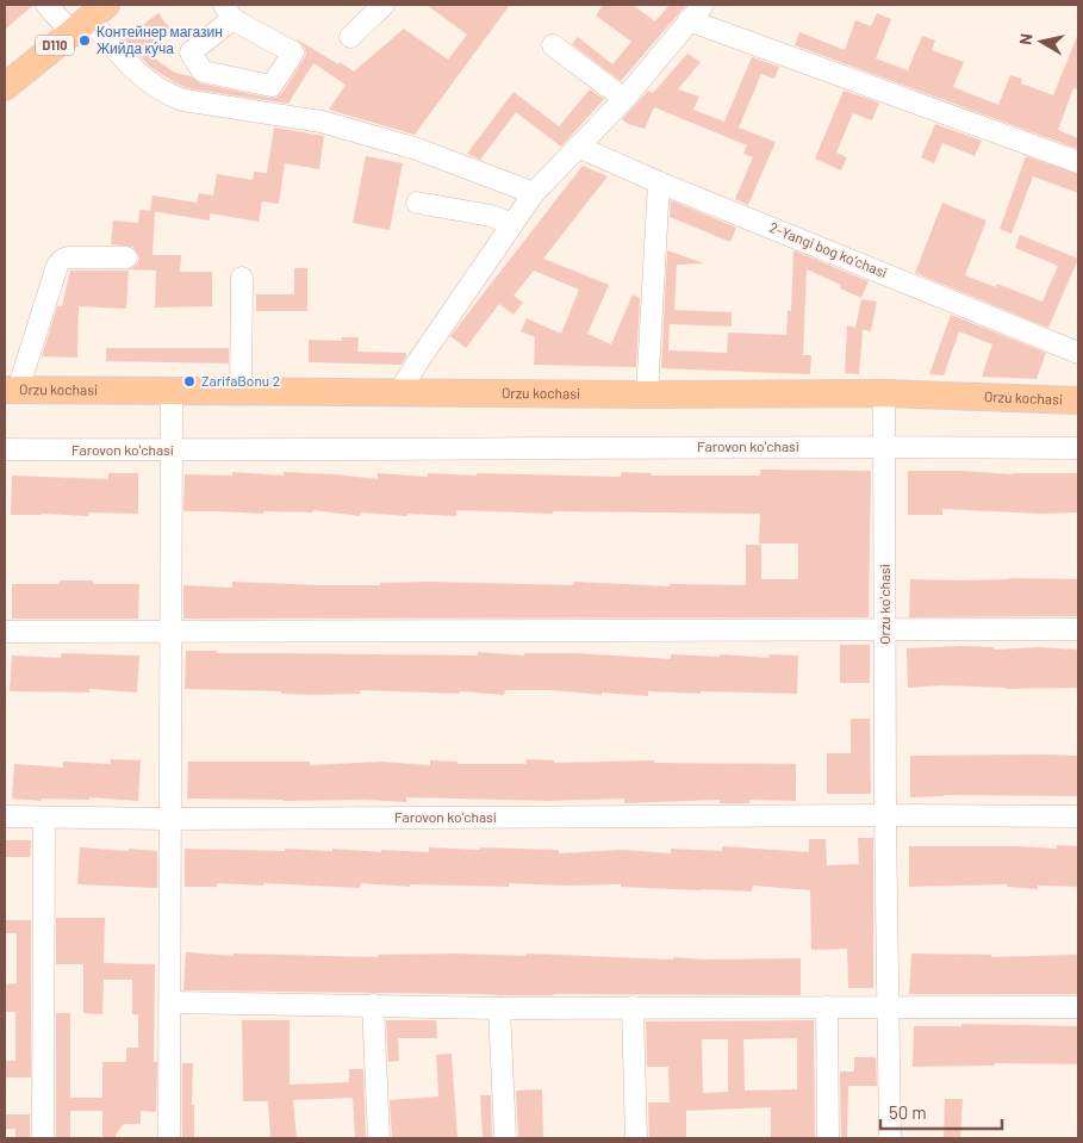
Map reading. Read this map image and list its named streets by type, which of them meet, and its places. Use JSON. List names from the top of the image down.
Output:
{
  "streets": {
    "main road": ["D110", "Orzu kochasi"],
    "street": ["2-Yangi bog koʼchasi", "Farovon koʻchasi", "Orzu koʻchasi"]
  },
  "crossings": [
    ["Orzu kochasi", "Orzu koʻchasi"],
    ["Farovon koʻchasi", "Orzu koʻchasi"]
  ],
  "places": ["Контейнер магазин Жийда ку́ча", "ZarifaBonu 2"],
  "scale_bar": "50 m",
  "north": "left"
}
